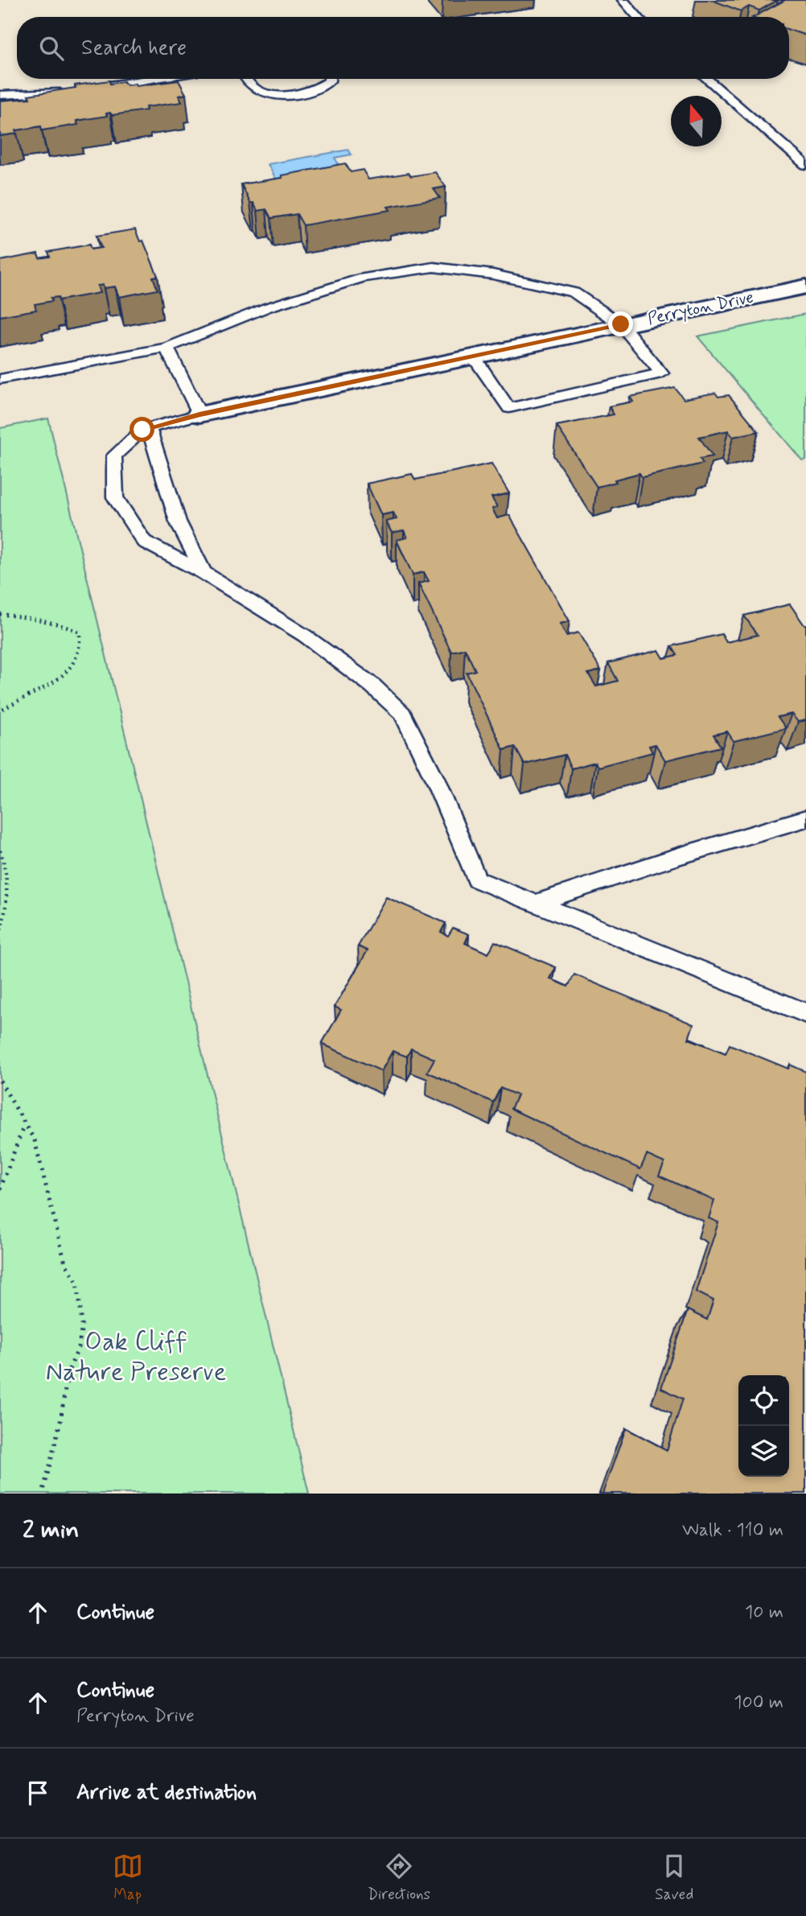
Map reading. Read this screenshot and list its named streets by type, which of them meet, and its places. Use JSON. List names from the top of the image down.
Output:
{
  "streets": {
    "street": ["Perryton Drive"]
  },
  "parks": ["Oak Cliff Nature Preserve"],
  "north": "top",
  "page": {
    "search": "Search here",
    "heading": ["2 min", "Walk · 110 m"],
    "list": [
      ["Continue", "10 m"],
      ["Continue", "Perryton Drive", "100 m"],
      "Arrive at destination"
    ],
    "nav": ["Map", "Directions", "Saved"]
  }
}
